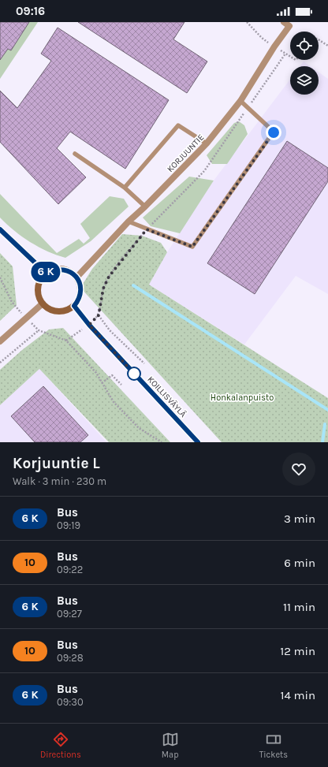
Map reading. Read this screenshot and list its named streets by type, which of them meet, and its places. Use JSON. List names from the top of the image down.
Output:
{
  "streets": {
    "main road": ["KOILLISVÄYLÄ"],
    "street": ["KORJUUNTIE"]
  },
  "crossings": [
    ["KORJUUNTIE", "KOILLISVÄYLÄ"]
  ],
  "parks": ["Honkalanpuisto"],
  "page": {
    "status": "09:16",
    "on_map": "6 K",
    "heading": ["Korjuuntie L", "Walk · 3 min · 230 m"],
    "list": [
      {
        "mark": "6 K",
        "name": "Bus",
        "note": "09:19",
        "value": "3 min"
      },
      {
        "mark": "10",
        "name": "Bus",
        "note": "09:22",
        "value": "6 min"
      },
      {
        "mark": "6 K",
        "name": "Bus",
        "note": "09:27",
        "value": "11 min"
      },
      {
        "mark": "10",
        "name": "Bus",
        "note": "09:28",
        "value": "12 min"
      },
      {
        "mark": "6 K",
        "name": "Bus",
        "note": "09:30",
        "value": "14 min"
      }
    ],
    "tabs": ["Directions", "Map", "Tickets"]
  }
}
